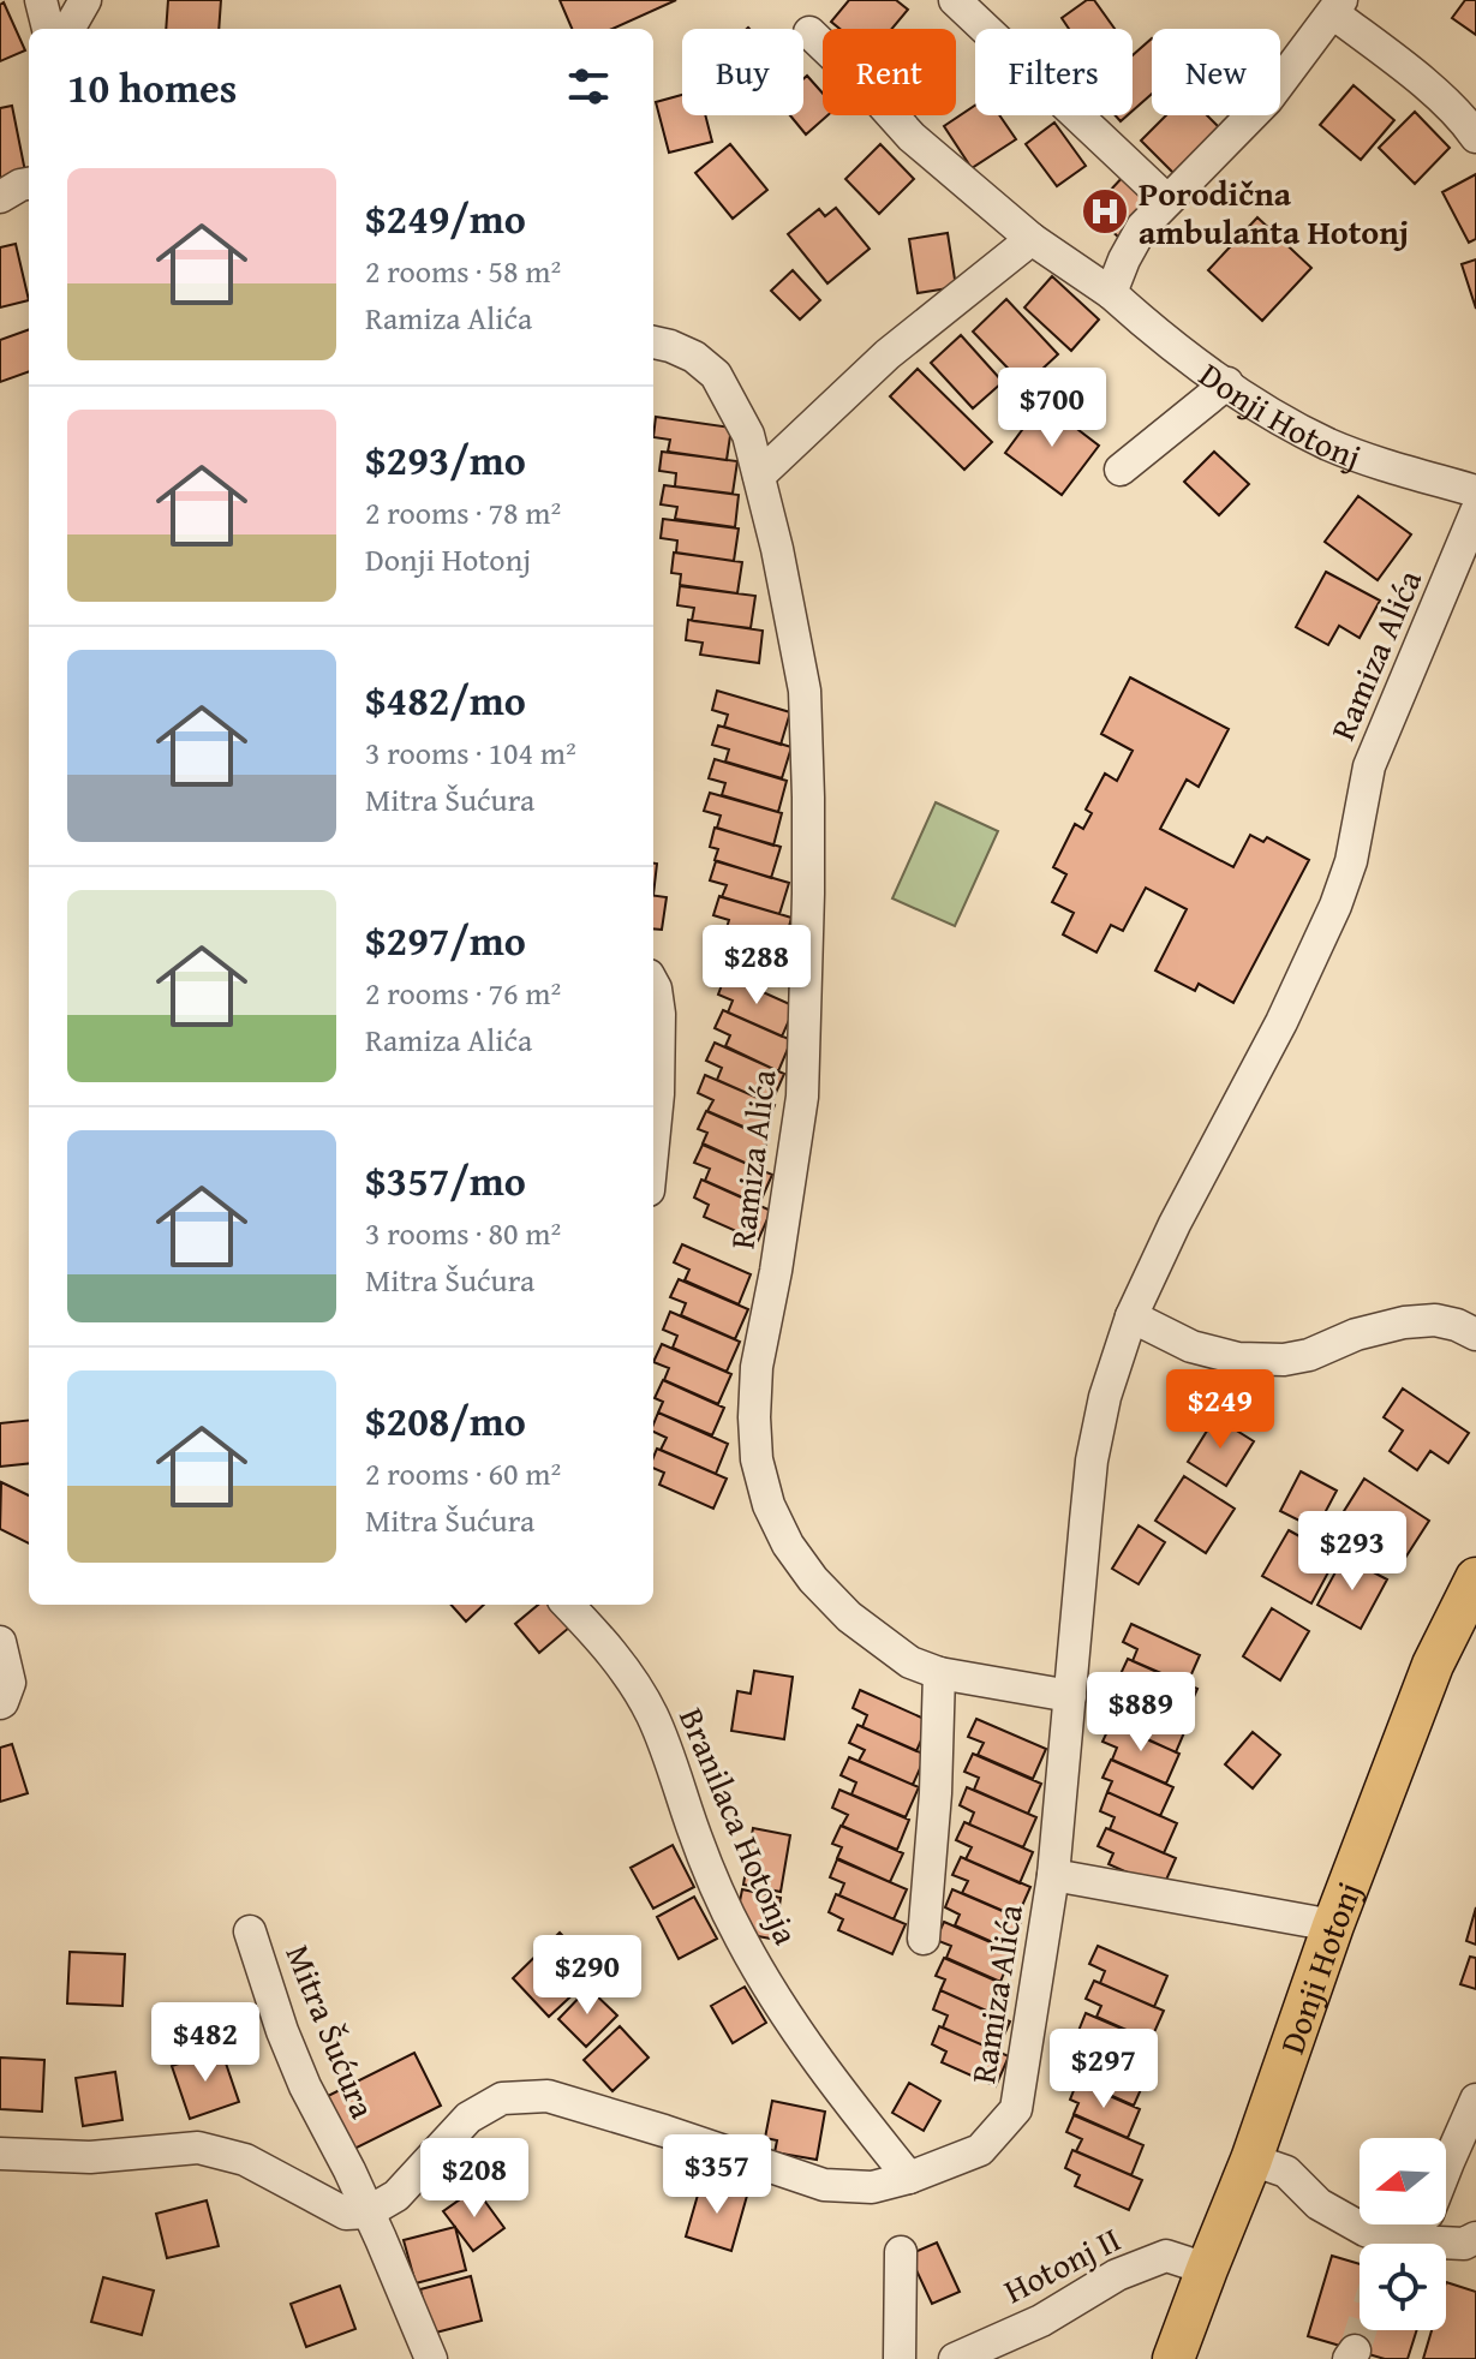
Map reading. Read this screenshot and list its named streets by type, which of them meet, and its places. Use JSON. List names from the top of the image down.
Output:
{
  "streets": {
    "main road": ["Donji Hotonj"],
    "street": [
      "Ramiza Alića",
      "Branilaca Hotonja",
      "Mitra Šućura",
      "Hotonj II"
    ]
  },
  "crossings": [
    ["Donji Hotonj", "Ramiza Alića"],
    ["Donji Hotonj", "Hotonj II"],
    ["Ramiza Alića", "Branilaca Hotonja"]
  ],
  "places": {
    "hospital": ["Porodična ambulanta Hotonj"]
  },
  "north": "left",
  "page": {
    "chip": [
      "Buy",
      "Rent",
      "Filters",
      "New"
    ],
    "heading": "10 homes",
    "list": [
      {
        "name": "$249/mo",
        "note": "2 rooms · 58 m² · Ramiza Alića"
      },
      {
        "name": "$293/mo",
        "note": "2 rooms · 78 m² · Donji Hotonj"
      },
      {
        "name": "$482/mo",
        "note": "3 rooms · 104 m² · Mitra Šućura"
      },
      {
        "name": "$297/mo",
        "note": "2 rooms · 76 m² · Ramiza Alića"
      },
      {
        "name": "$357/mo",
        "note": "3 rooms · 80 m² · Mitra Šućura"
      },
      {
        "name": "$208/mo",
        "note": "2 rooms · 60 m² · Mitra Šućura"
      }
    ],
    "price": [
      "$700",
      "$288",
      "$249",
      "$293",
      "$889",
      "$290",
      "$482",
      "$297",
      "$357",
      "$208"
    ]
  }
}
